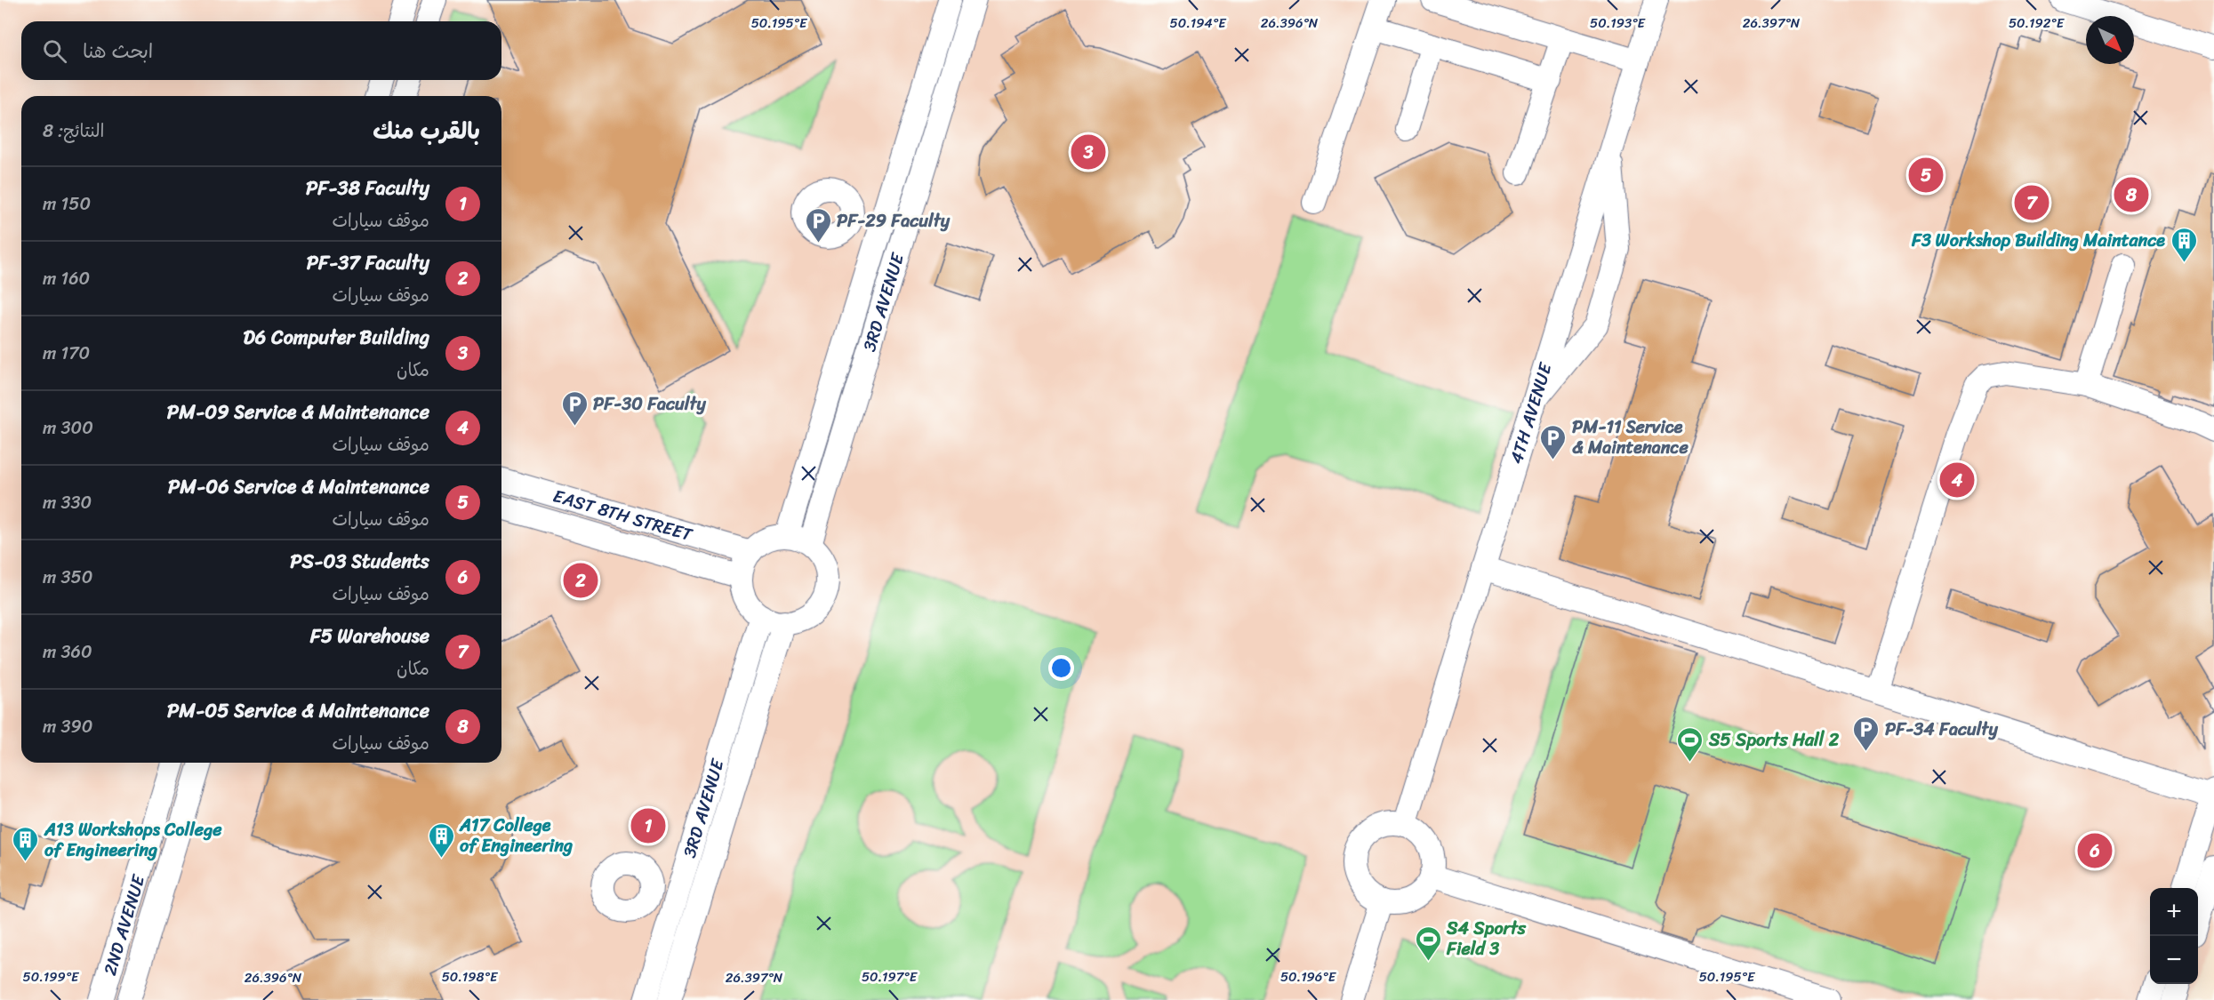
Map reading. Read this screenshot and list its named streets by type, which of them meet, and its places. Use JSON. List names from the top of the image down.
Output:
{
  "streets": {
    "street": [
      "3RD AVENUE",
      "4TH AVENUE",
      "EAST 8TH STREET",
      "2ND AVENUE"
    ]
  },
  "crossings": [
    ["3RD AVENUE", "EAST 8TH STREET"]
  ],
  "places": {
    "parking": [
      "PF-29 Faculty",
      "PF-30 Faculty",
      "PM-11 Service & Maintenance",
      "PF-34 Faculty"
    ],
    "building": ["F3 Workshop Building Maintance", "A17 College of Engineering", "A13 Workshops College of Engineering"],
    "sports": ["S5 Sports Hall 2", "S4 Sports Field 3"]
  },
  "north": "bottom right",
  "page": {
    "search": "ابحث هنا",
    "heading": ["بالقرب منك", "النتائج: 8"],
    "pins": [
      "3",
      "5",
      "8",
      "7",
      "4",
      "2",
      "1",
      "6"
    ],
    "list": [
      {
        "mark": "1",
        "name": "PF-38 Faculty",
        "note": "موقف سيارات",
        "value": "150 m"
      },
      {
        "mark": "2",
        "name": "PF-37 Faculty",
        "note": "موقف سيارات",
        "value": "160 m"
      },
      {
        "mark": "3",
        "name": "D6 Computer Building",
        "note": "مكان",
        "value": "170 m"
      },
      {
        "mark": "4",
        "name": "PM-09 Service & Maintenance",
        "note": "موقف سيارات",
        "value": "300 m"
      },
      {
        "mark": "5",
        "name": "PM-06 Service & Maintenance",
        "note": "موقف سيارات",
        "value": "330 m"
      },
      {
        "mark": "6",
        "name": "PS-03 Students",
        "note": "موقف سيارات",
        "value": "350 m"
      },
      {
        "mark": "7",
        "name": "F5 Warehouse",
        "note": "مكان",
        "value": "360 m"
      },
      {
        "mark": "8",
        "name": "PM-05 Service & Maintenance",
        "note": "موقف سيارات",
        "value": "390 m"
      }
    ],
    "map_buttons": ["+", "−"]
  },
  "coordinates": [
    "26.396°N",
    "26.397°N",
    "50.195°E",
    "50.194°E",
    "50.193°E",
    "50.192°E",
    "50.199°E",
    "50.198°E",
    "50.197°E",
    "50.196°E"
  ]
}
